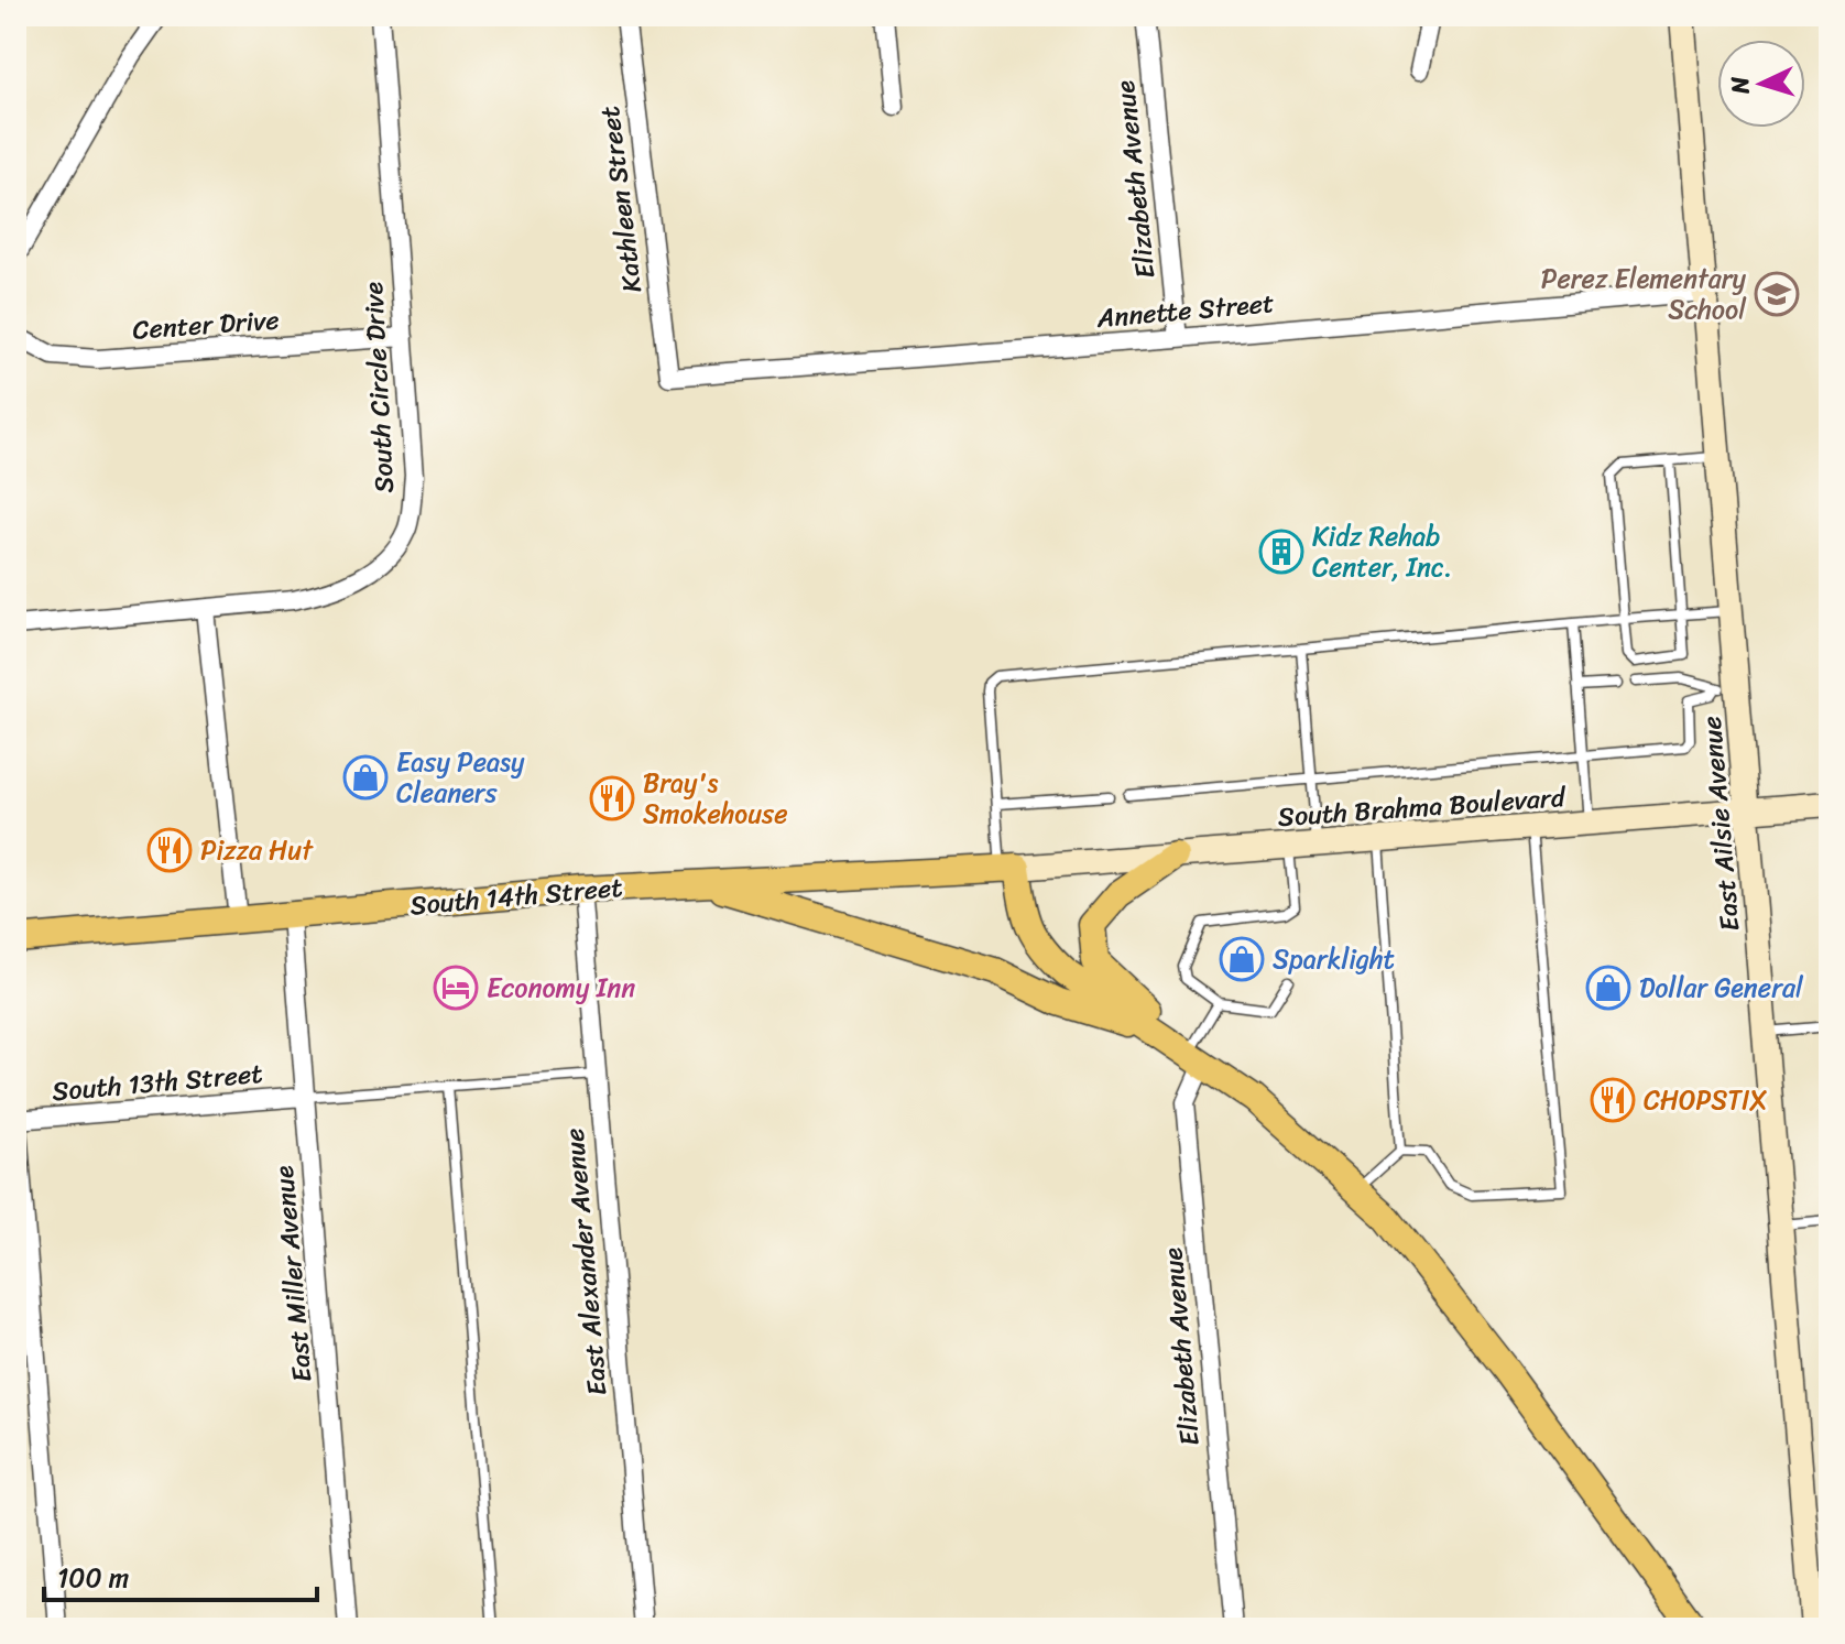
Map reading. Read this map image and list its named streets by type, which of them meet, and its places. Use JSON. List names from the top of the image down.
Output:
{
  "streets": {
    "main road": ["South 14th Street"],
    "street": [
      "Elizabeth Avenue",
      "Kathleen Street",
      "Annette Street",
      "Center Drive",
      "South Circle Drive",
      "South Brahma Boulevard",
      "East Ailsie Avenue",
      "South 13th Street",
      "East Alexander Avenue",
      "East Miller Avenue"
    ]
  },
  "crossings": [
    ["Elizabeth Avenue", "Annette Street"],
    ["Kathleen Street", "Annette Street"],
    ["Annette Street", "East Ailsie Avenue"],
    ["Center Drive", "South Circle Drive"],
    ["South Brahma Boulevard", "East Ailsie Avenue"],
    ["South Brahma Boulevard", "South 14th Street"],
    ["South 14th Street", "East Alexander Avenue"],
    ["South 14th Street", "East Miller Avenue"],
    ["South 13th Street", "East Miller Avenue"]
  ],
  "places": {
    "school or university": ["Perez Elementary School"],
    "building": ["Kidz Rehab Center, Inc."],
    "shop": ["Easy Peasy Cleaners", "Sparklight", "Dollar General"],
    "restaurant": ["Bray's Smokehouse", "Pizza Hut", "CHOPSTIX"],
    "hotel": ["Economy Inn"]
  },
  "scale_bar": "100 m",
  "north": "left"
}
